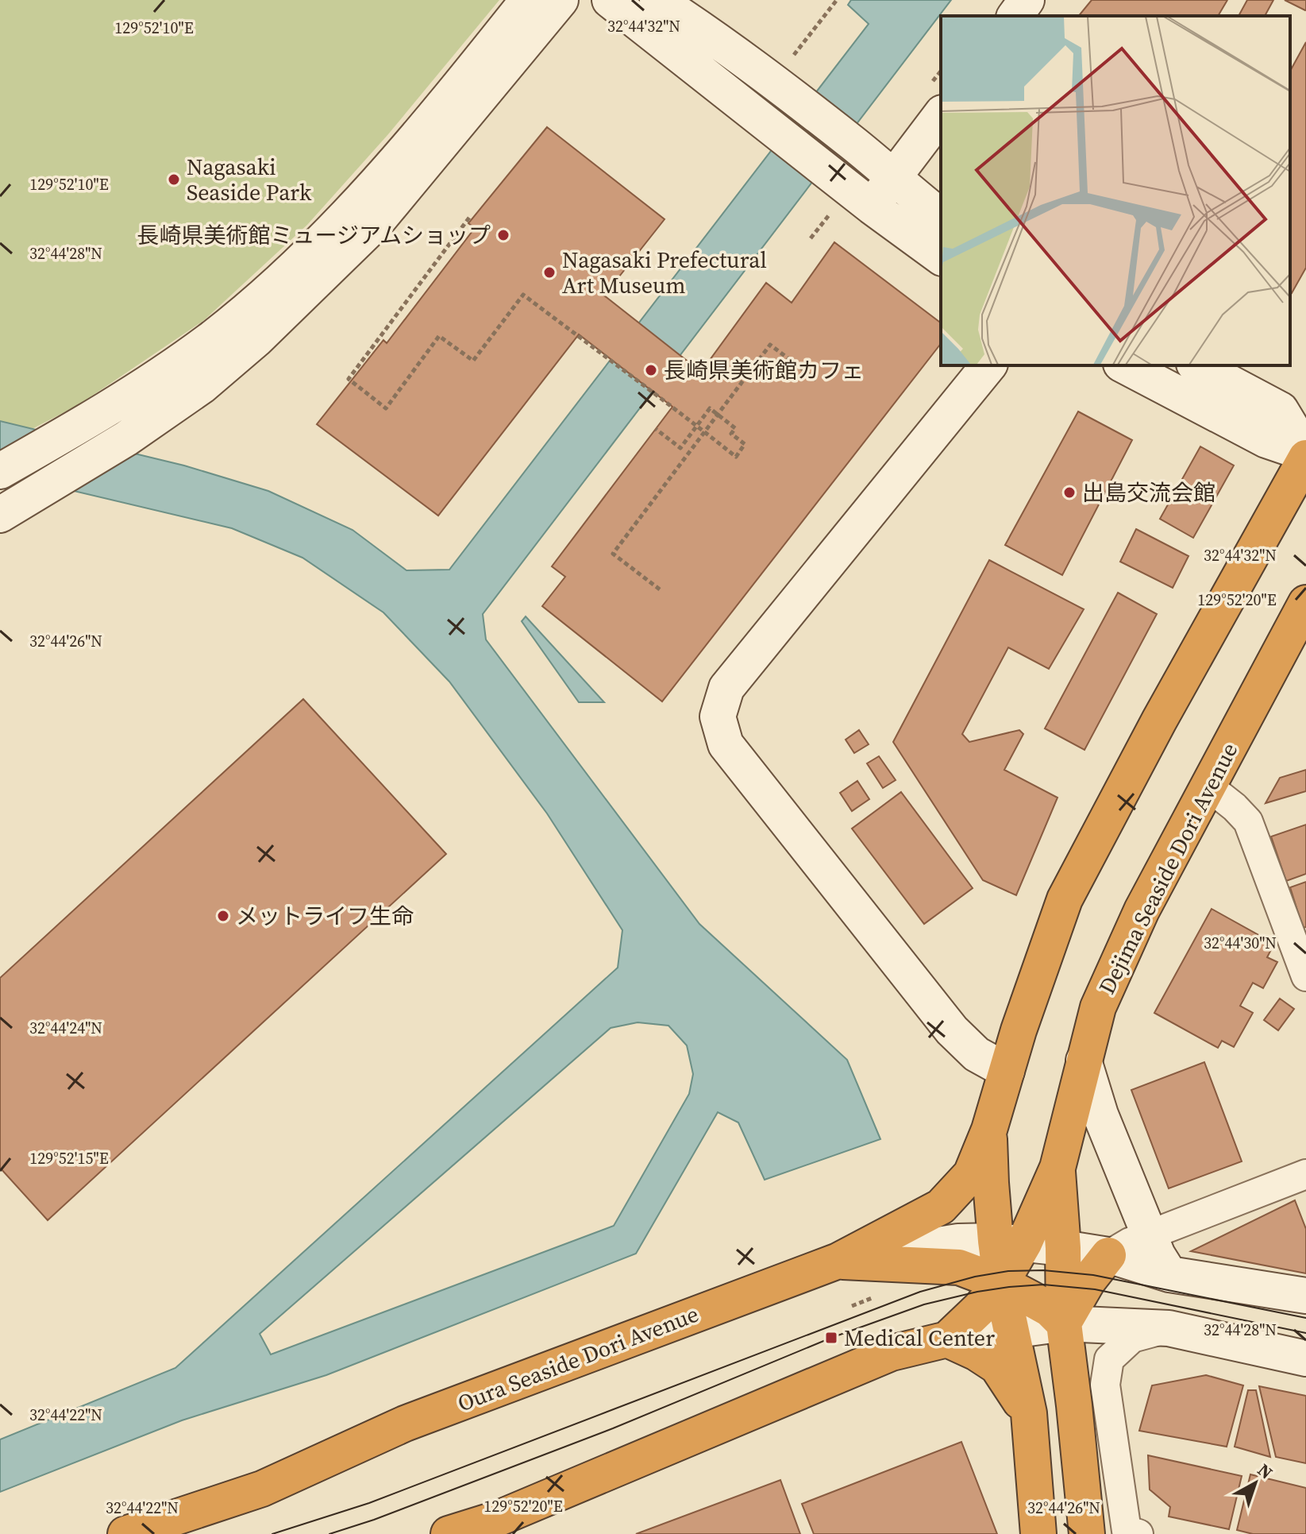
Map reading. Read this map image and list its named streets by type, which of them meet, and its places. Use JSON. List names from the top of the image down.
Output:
{
  "streets": {
    "highway": ["Dejima Seaside Dori Avenue", "Oura Seaside Dori Avenue"]
  },
  "places": {
    "other": [
      "Nagasaki Seaside Park",
      "長崎県美術館ミュージアムショップ",
      "Nagasaki Prefectural Art Museum",
      "長崎県美術館カフェ",
      "出島交流会館",
      "メットライフ生命"
    ],
    "transit": ["Medical Center"]
  },
  "north": "top right",
  "coordinates": [
    "32°44'32\"N",
    "129°52'10\"E",
    "32°44'28\"N",
    "129°52'20\"E",
    "32°44'26\"N",
    "32°44'30\"N",
    "32°44'24\"N",
    "129°52'15\"E",
    "32°44'22\"N"
  ]
}
